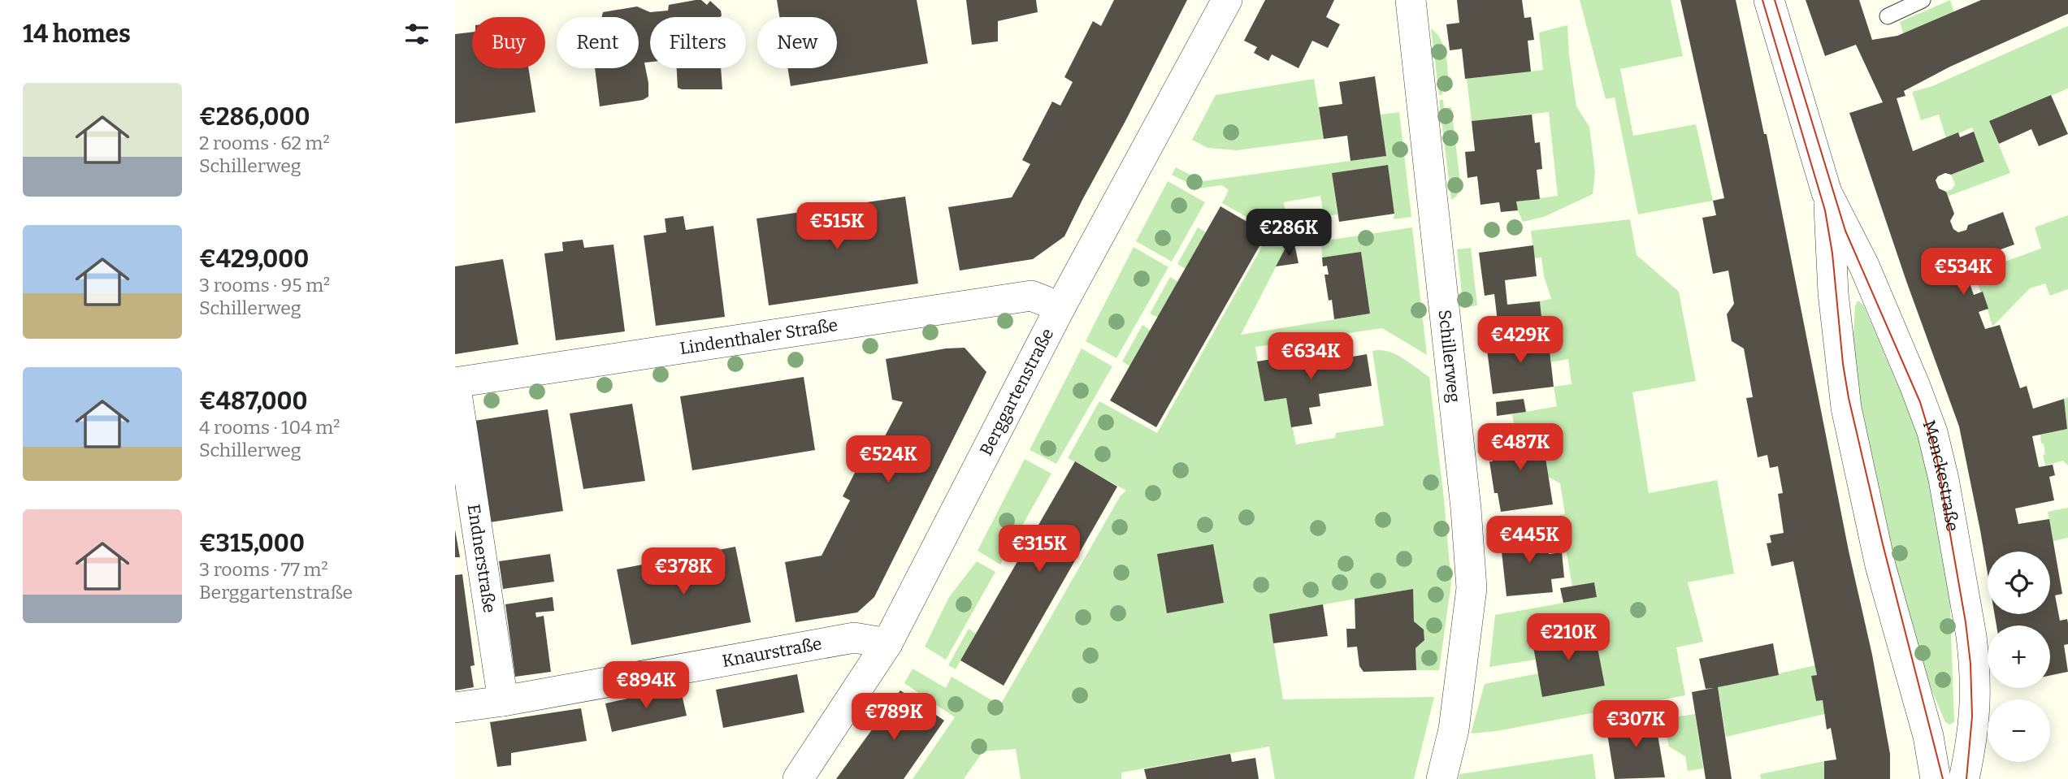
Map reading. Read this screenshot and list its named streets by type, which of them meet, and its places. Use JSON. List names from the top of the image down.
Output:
{
  "streets": {
    "street": [
      "Lindenthaler Straße",
      "Schillerweg",
      "Berggartenstraße",
      "Menckestraße",
      "Endnerstraße",
      "Knaurstraße"
    ]
  },
  "crossings": [
    ["Lindenthaler Straße", "Berggartenstraße"],
    ["Lindenthaler Straße", "Endnerstraße"],
    ["Berggartenstraße", "Knaurstraße"],
    ["Endnerstraße", "Knaurstraße"]
  ],
  "page": {
    "heading": "14 homes",
    "chip": [
      "Buy",
      "Rent",
      "Filters",
      "New"
    ],
    "list": [
      {
        "name": "€286,000",
        "note": "2 rooms · 62 m² · Schillerweg"
      },
      {
        "name": "€429,000",
        "note": "3 rooms · 95 m² · Schillerweg"
      },
      {
        "name": "€487,000",
        "note": "4 rooms · 104 m² · Schillerweg"
      },
      {
        "name": "€315,000",
        "note": "3 rooms · 77 m² · Berggartenstraße"
      }
    ],
    "price": [
      "€515K",
      "€286K",
      "€534K",
      "€429K",
      "€634K",
      "€487K",
      "€524K",
      "€445K",
      "€315K",
      "€378K",
      "€210K",
      "€894K",
      "€789K",
      "€307K"
    ],
    "map_buttons": ["+", "−"]
  }
}
